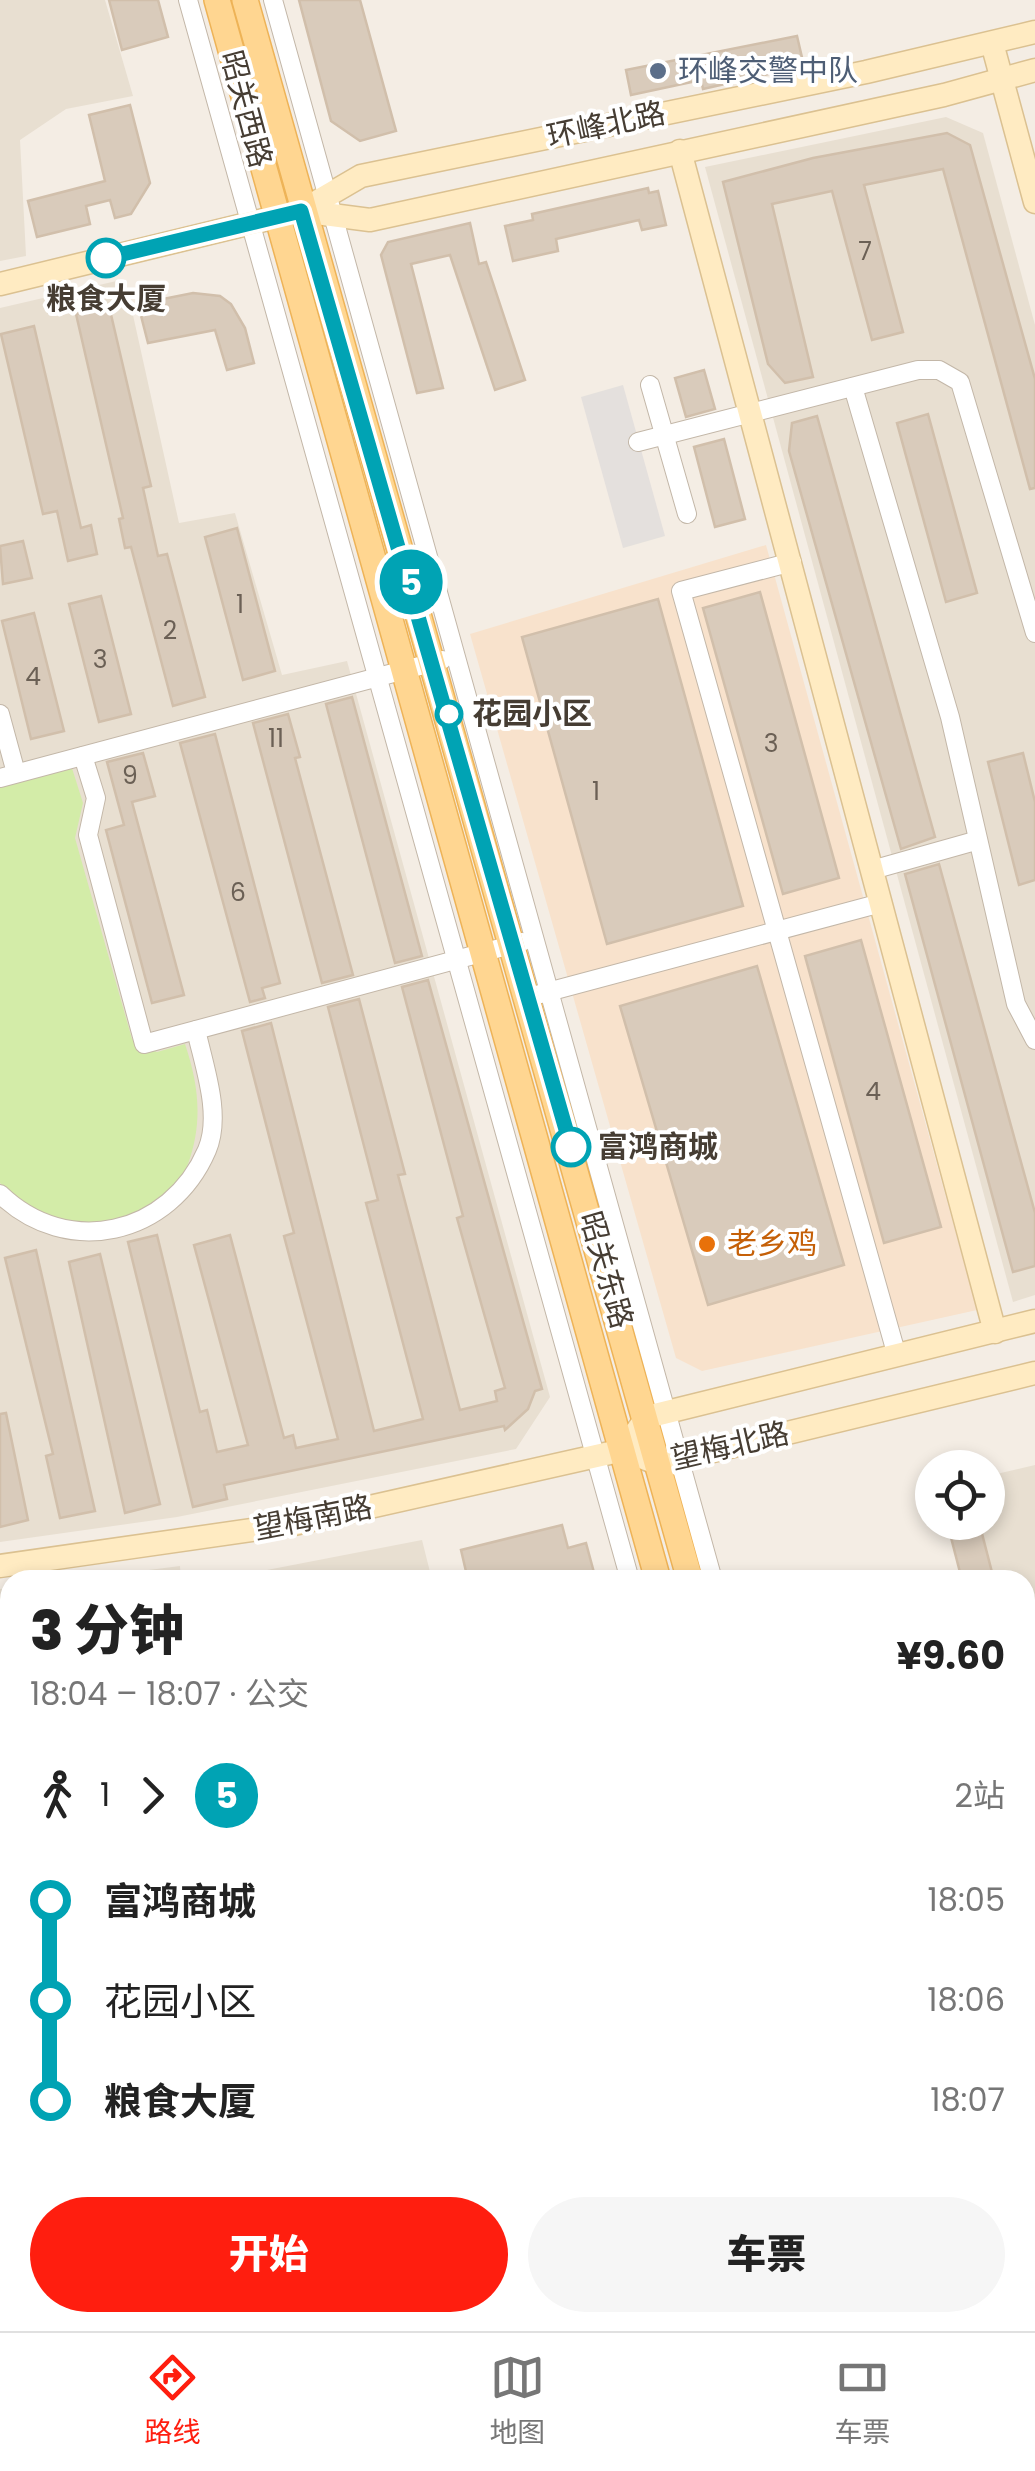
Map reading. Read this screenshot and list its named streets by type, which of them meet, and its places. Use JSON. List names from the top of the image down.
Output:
{
  "streets": {
    "main road": [
      "昭关西路",
      "环峰北路",
      "昭关东路",
      "望梅北路",
      "望梅南路"
    ]
  },
  "crossings": [
    ["昭关西路", "环峰北路"],
    ["昭关西路", "昭关东路"],
    ["环峰北路", "昭关东路"],
    ["昭关东路", "望梅北路"],
    ["昭关东路", "望梅南路"],
    ["望梅北路", "望梅南路"]
  ],
  "places": [
    "环峰交警中队",
    "粮食大厦",
    "花园小区",
    "富鸿商城",
    "老乡鸡"
  ],
  "lines": ["bus line 5"],
  "house_numbers": [
    "7",
    "1",
    "2",
    "3",
    "4",
    "11",
    "3",
    "9",
    "1",
    "6",
    "4"
  ],
  "page": {
    "on_map": "5",
    "heading": ["3 分钟", "18:04 – 18:07 · 公交", "¥9.60"],
    "legs": ["1", "5", "2站"],
    "list": [
      {
        "name": "富鸿商城",
        "value": "18:05"
      },
      {
        "name": "花园小区",
        "value": "18:06"
      },
      {
        "name": "粮食大厦",
        "value": "18:07"
      }
    ],
    "buttons": ["开始", "车票"],
    "tabs": ["路线", "地图", "车票"]
  }
}
